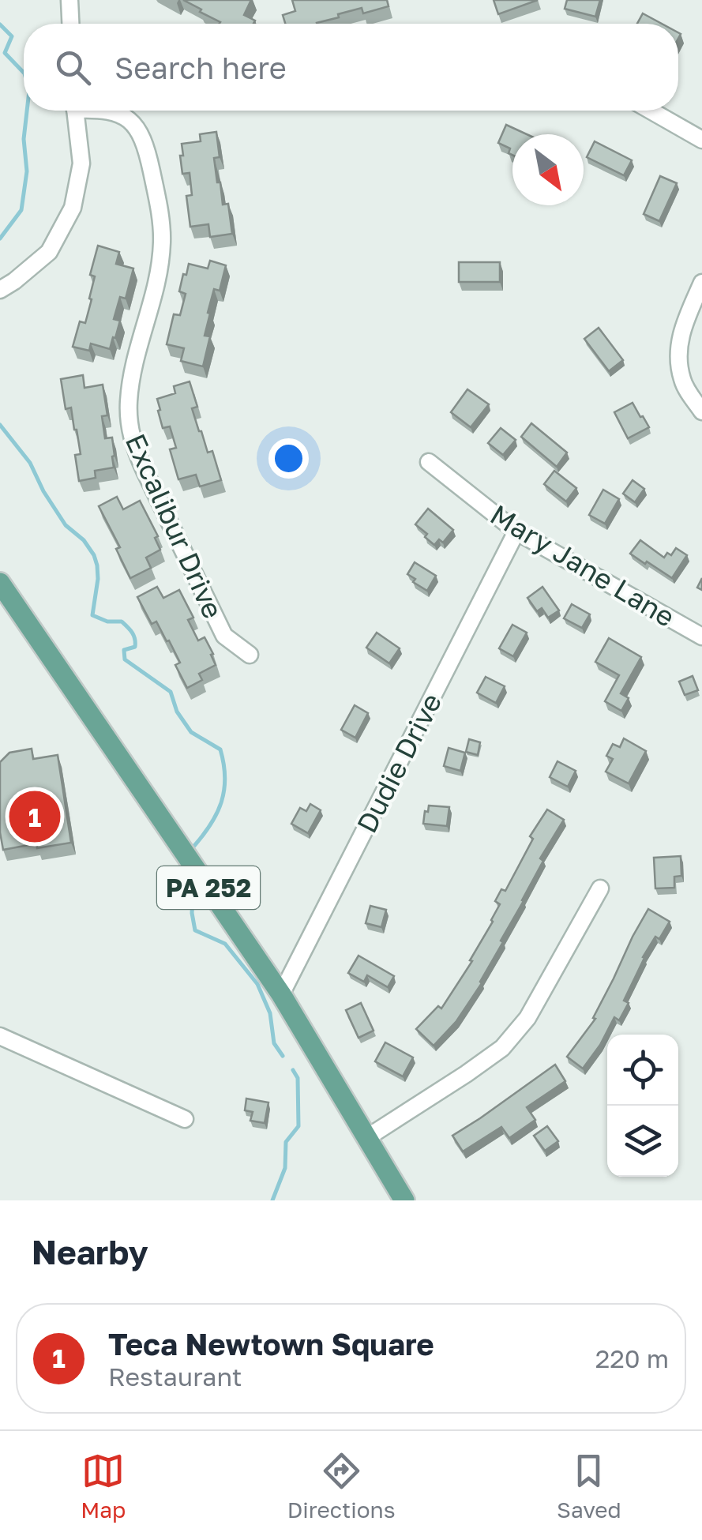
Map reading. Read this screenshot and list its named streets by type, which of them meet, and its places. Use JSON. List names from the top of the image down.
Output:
{
  "streets": {
    "main road": ["PA 252"],
    "street": ["Excalibur Drive", "Mary Jane Lane", "Dudie Drive"]
  },
  "crossings": [
    ["Mary Jane Lane", "Dudie Drive"],
    ["Dudie Drive", "PA 252"]
  ],
  "north": "bottom right",
  "page": {
    "search": "Search here",
    "pins": "1",
    "heading": "Nearby",
    "list": [
      {
        "mark": "1",
        "name": "Teca Newtown Square",
        "note": "Restaurant",
        "value": "220 m"
      }
    ],
    "nav": ["Map", "Directions", "Saved"]
  }
}
